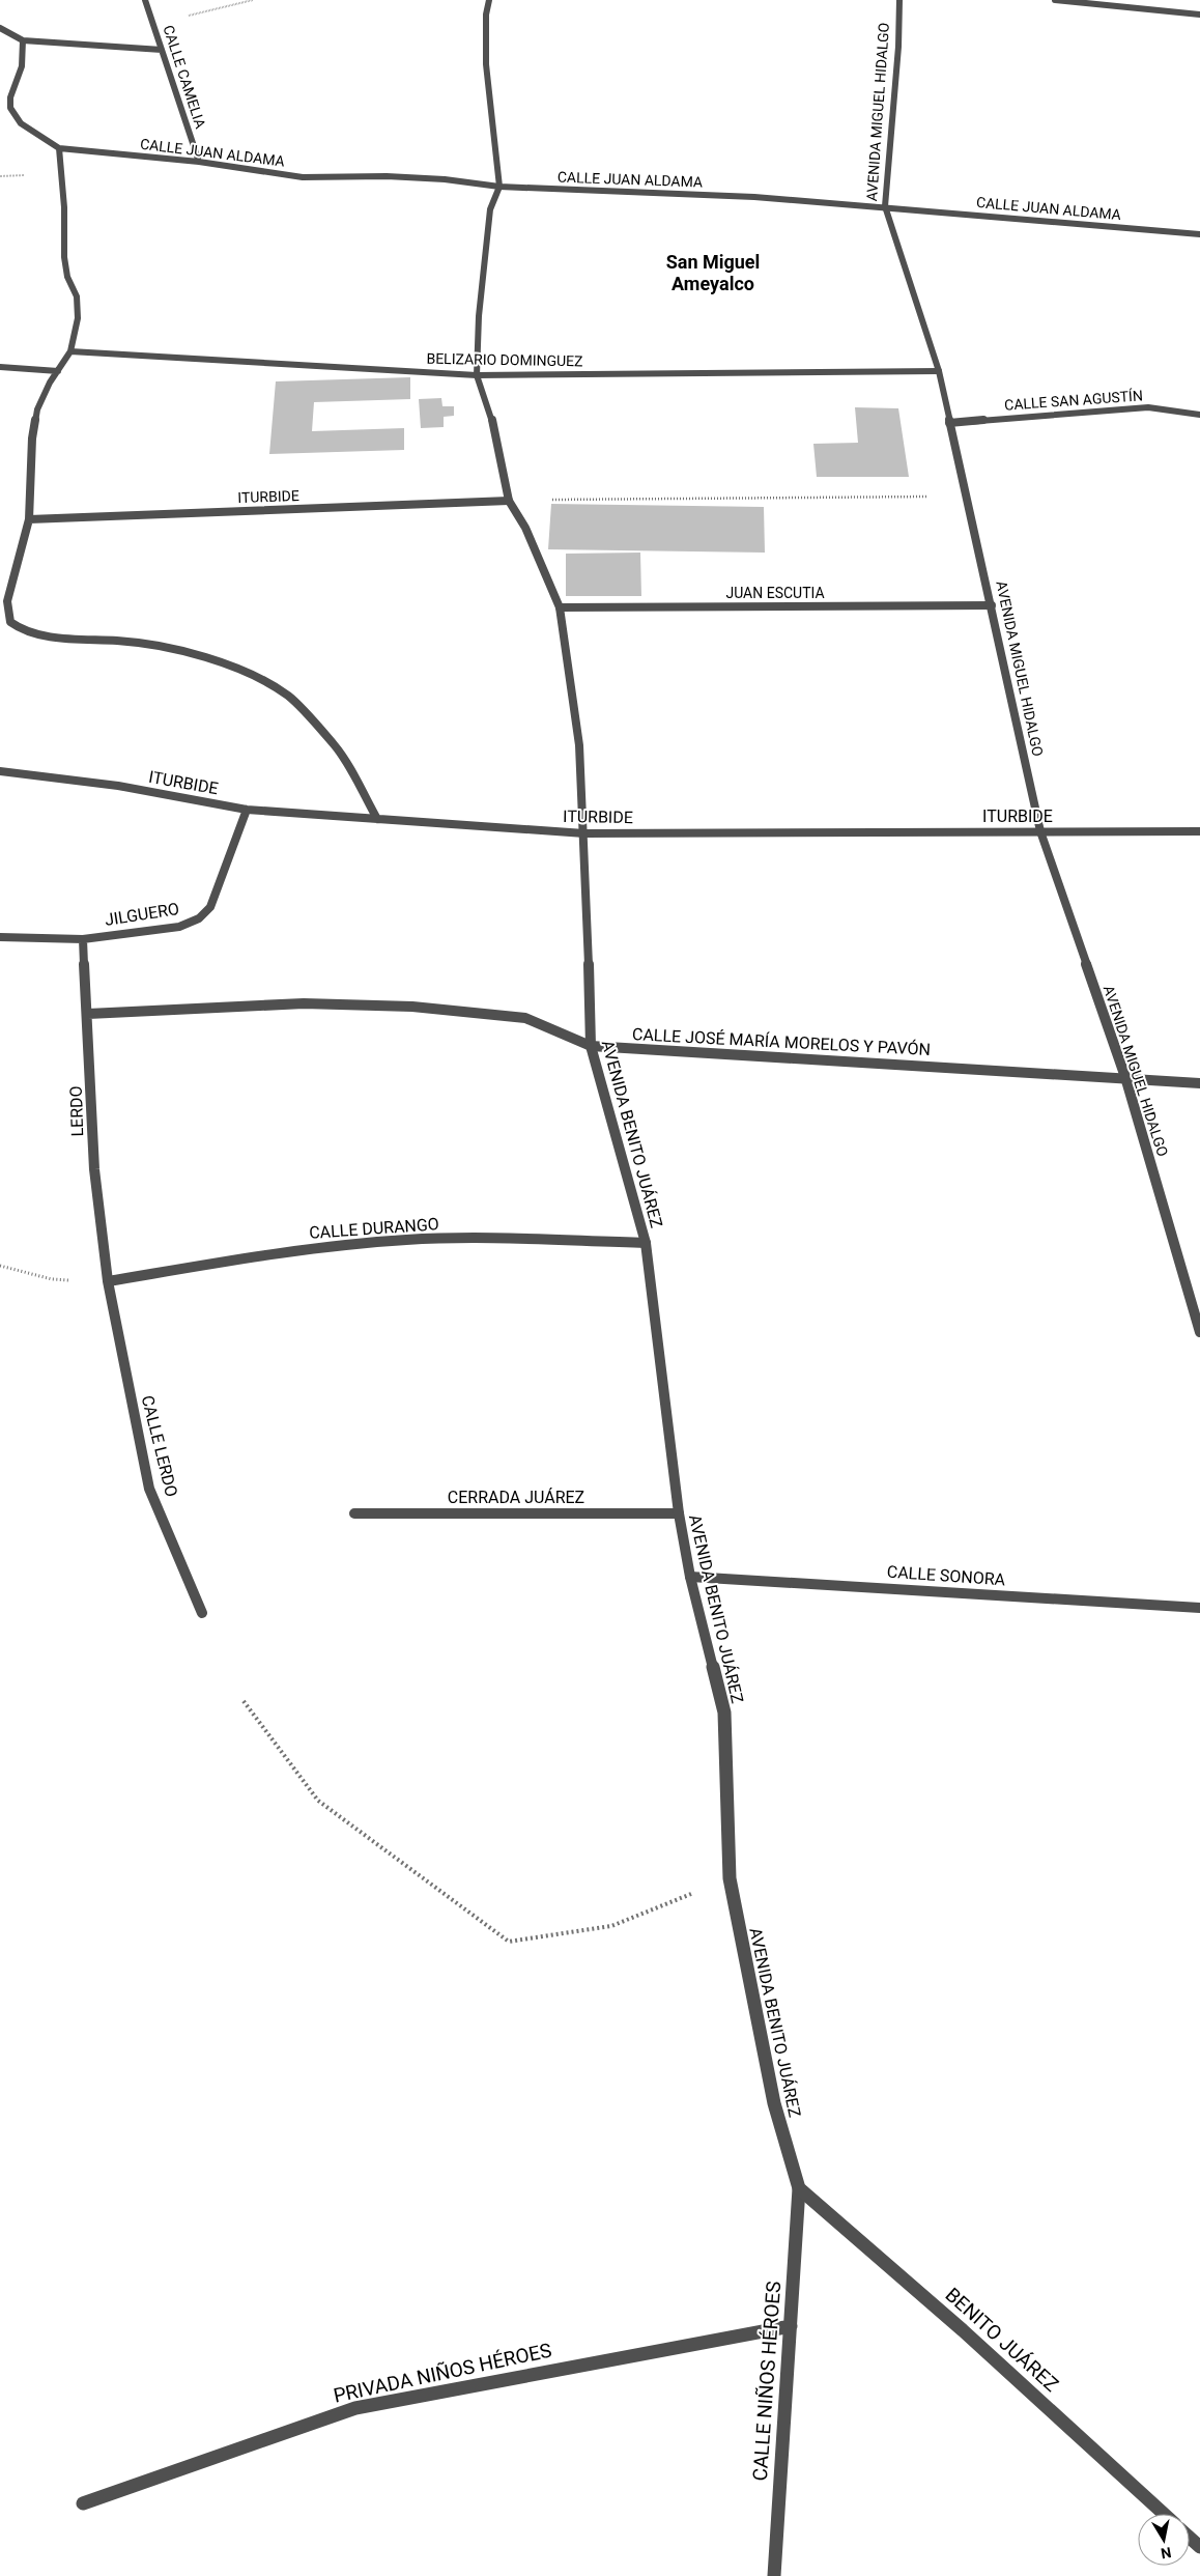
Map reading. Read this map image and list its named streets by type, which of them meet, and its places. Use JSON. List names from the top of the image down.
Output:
{
  "streets": {
    "street": [
      "CALLE CAMELIA",
      "AVENIDA MIGUEL HIDALGO",
      "CALLE JUAN ALDAMA",
      "BELIZARIO DOMINGUEZ",
      "CALLE SAN AGUSTÍN",
      "ITURBIDE",
      "JUAN ESCUTIA",
      "JILGUERO",
      "CALLE JOSÉ MARÍA MORELOS Y PAVÓN",
      "LERDO",
      "AVENIDA BENITO JUÁREZ",
      "CALLE DURANGO",
      "CALLE LERDO",
      "CERRADA JUÁREZ",
      "CALLE SONORA",
      "BENITO JUÁREZ",
      "PRIVADA NIÑOS HÉROES",
      "CALLE NIÑOS HÉROES"
    ]
  },
  "crossings": [
    ["CALLE CAMELIA", "CALLE JUAN ALDAMA"],
    ["AVENIDA MIGUEL HIDALGO", "CALLE JUAN ALDAMA"],
    ["AVENIDA MIGUEL HIDALGO", "BELIZARIO DOMINGUEZ"],
    ["AVENIDA MIGUEL HIDALGO", "CALLE SAN AGUSTÍN"],
    ["AVENIDA MIGUEL HIDALGO", "ITURBIDE"],
    ["AVENIDA MIGUEL HIDALGO", "JUAN ESCUTIA"],
    ["AVENIDA MIGUEL HIDALGO", "CALLE JOSÉ MARÍA MORELOS Y PAVÓN"],
    ["CALLE JUAN ALDAMA", "AVENIDA BENITO JUÁREZ"],
    ["BELIZARIO DOMINGUEZ", "AVENIDA BENITO JUÁREZ"],
    ["ITURBIDE", "JILGUERO"],
    ["ITURBIDE", "AVENIDA BENITO JUÁREZ"],
    ["JUAN ESCUTIA", "AVENIDA BENITO JUÁREZ"],
    ["JILGUERO", "LERDO"],
    ["CALLE JOSÉ MARÍA MORELOS Y PAVÓN", "LERDO"],
    ["CALLE JOSÉ MARÍA MORELOS Y PAVÓN", "AVENIDA BENITO JUÁREZ"],
    ["LERDO", "CALLE DURANGO"],
    ["LERDO", "CALLE LERDO"],
    ["AVENIDA BENITO JUÁREZ", "CALLE DURANGO"],
    ["AVENIDA BENITO JUÁREZ", "CERRADA JUÁREZ"],
    ["AVENIDA BENITO JUÁREZ", "CALLE SONORA"],
    ["AVENIDA BENITO JUÁREZ", "BENITO JUÁREZ"],
    ["AVENIDA BENITO JUÁREZ", "CALLE NIÑOS HÉROES"],
    ["CALLE DURANGO", "CALLE LERDO"],
    ["BENITO JUÁREZ", "CALLE NIÑOS HÉROES"],
    ["PRIVADA NIÑOS HÉROES", "CALLE NIÑOS HÉROES"]
  ],
  "districts": ["San Miguel Ameyalco"],
  "north": "bottom"
}
